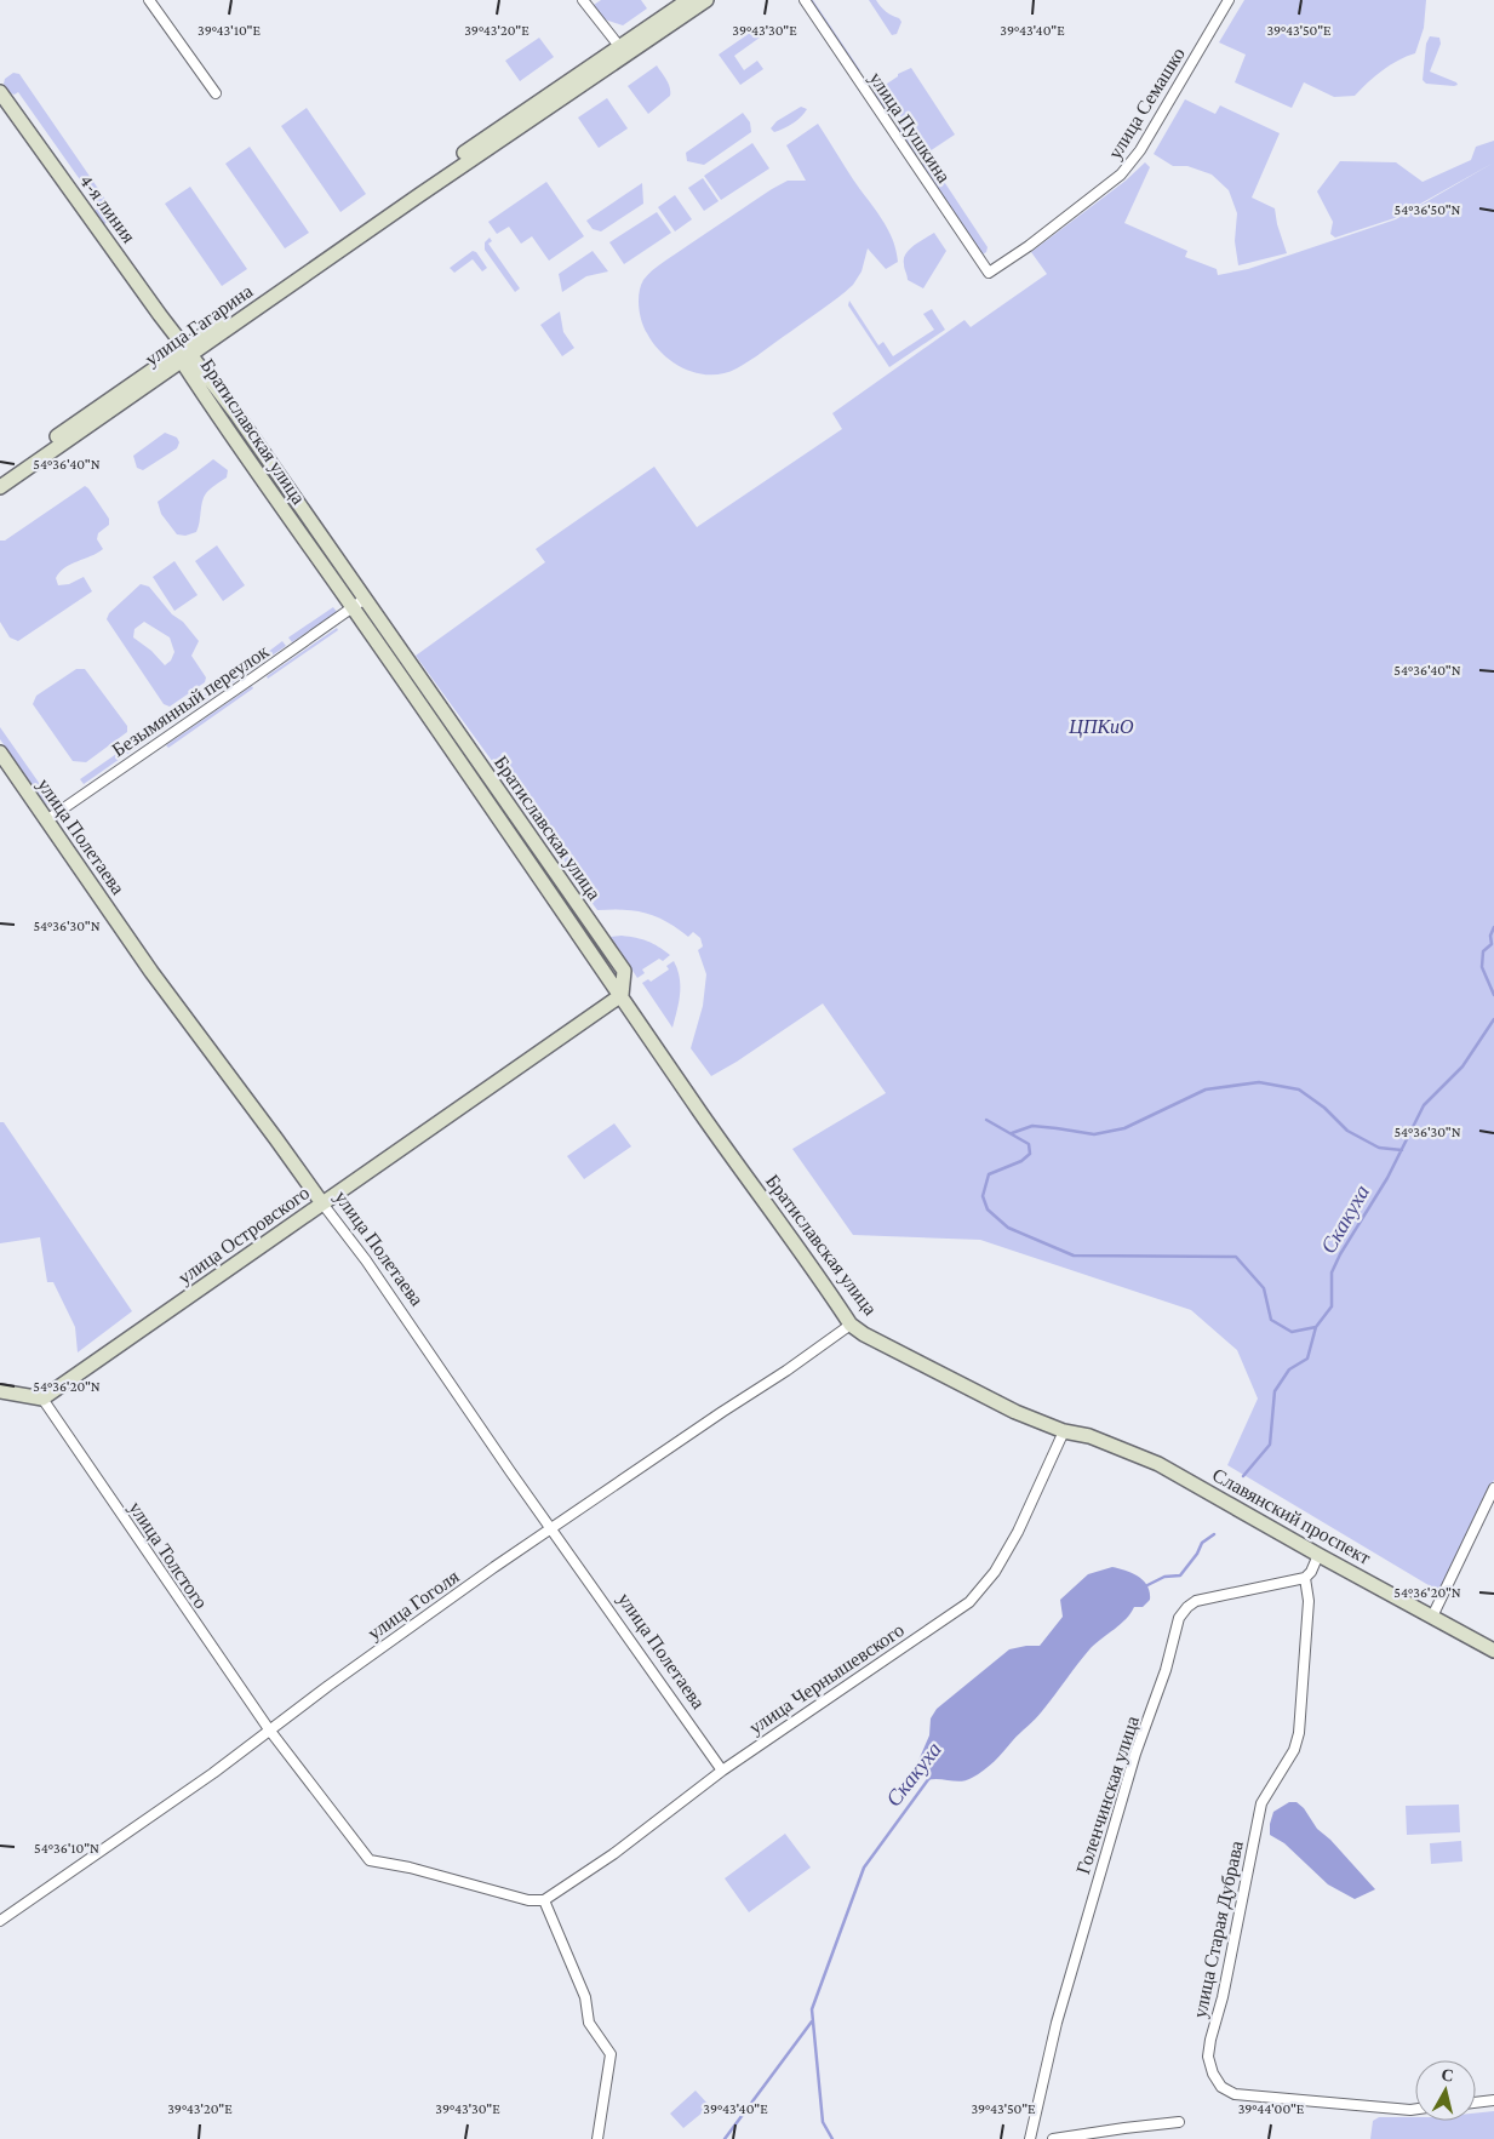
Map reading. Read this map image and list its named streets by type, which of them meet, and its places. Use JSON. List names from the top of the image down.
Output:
{
  "streets": {
    "street": [
      "улица Семашко",
      "улица Пушкина",
      "4-я линия",
      "улица Гагарина",
      "Братиславская улица",
      "Безымянный переулок",
      "улица Полетаева",
      "улица Островского",
      "Славянский проспект",
      "улица Толстого",
      "улица Гоголя",
      "улица Чернышевского",
      "Голенчинская улица",
      "улица Старая Дубрава"
    ]
  },
  "crossings": [
    ["улица Семашко", "улица Пушкина"],
    ["4-я линия", "улица Гагарина"],
    ["4-я линия", "Братиславская улица"],
    ["улица Гагарина", "Братиславская улица"],
    ["Братиславская улица", "Безымянный переулок"],
    ["Братиславская улица", "улица Островского"],
    ["Братиславская улица", "Славянский проспект"],
    ["Братиславская улица", "улица Гоголя"],
    ["Братиславская улица", "улица Чернышевского"],
    ["Безымянный переулок", "улица Полетаева"],
    ["улица Полетаева", "улица Островского"],
    ["улица Полетаева", "улица Гоголя"],
    ["улица Полетаева", "улица Чернышевского"],
    ["улица Островского", "улица Толстого"],
    ["Славянский проспект", "улица Чернышевского"],
    ["улица Толстого", "улица Гоголя"],
    ["улица Толстого", "улица Чернышевского"],
    ["Голенчинская улица", "улица Старая Дубрава"]
  ],
  "water": ["Скакуха"],
  "parks": ["ЦПКиО"],
  "north": "top",
  "coordinates": [
    "39°43'10\"E",
    "39°43'20\"E",
    "39°43'30\"E",
    "39°43'40\"E",
    "39°43'50\"E",
    "54°36'50\"N",
    "54°36'40\"N",
    "54°36'30\"N",
    "54°36'20\"N",
    "54°36'10\"N",
    "39°44'00\"E"
  ]
}
